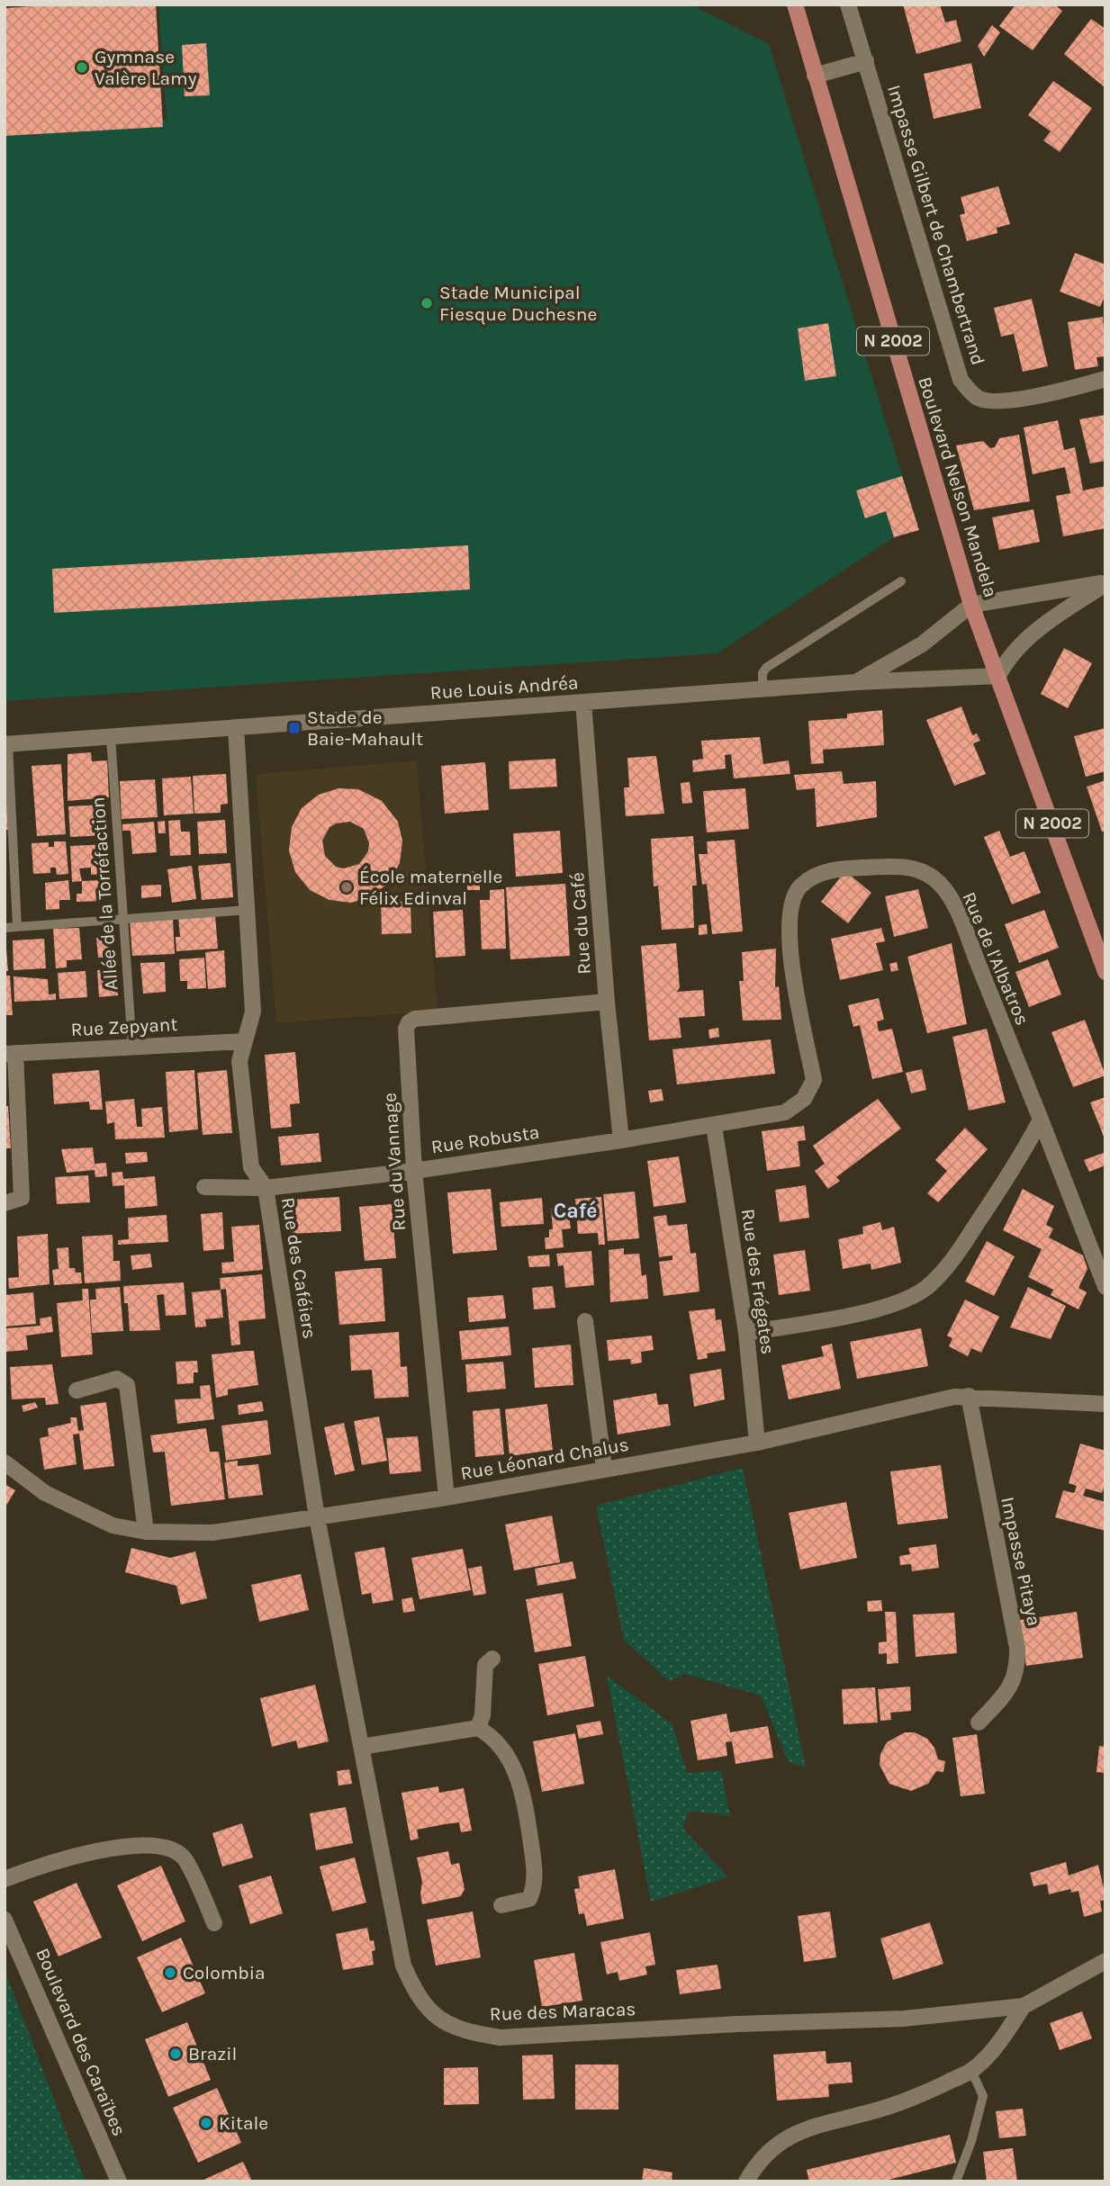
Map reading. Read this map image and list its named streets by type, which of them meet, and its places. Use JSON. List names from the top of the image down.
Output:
{
  "streets": {
    "main road": ["N 2002", "Boulevard Nelson Mandela"],
    "street": [
      "Impasse Gilbert de Chambertrand",
      "Rue Louis Andréa",
      "Rue du Café",
      "Rue de l'Albatros",
      "Rue Zepyant",
      "Rue Robusta",
      "Rue du Vannage",
      "Rue des Caféiers",
      "Rue des Frégates",
      "Rue Léonard Chalus",
      "Impasse Pitaya",
      "Rue des Maracas",
      "Boulevard des Caraïbes"
    ],
    "lane": ["Allée de la Torréfaction"]
  },
  "crossings": [
    ["Boulevard Nelson Mandela", "Rue Louis Andréa"],
    ["Rue Louis Andréa", "Allée de la Torréfaction"],
    ["Rue Louis Andréa", "Rue du Café"],
    ["Rue Louis Andréa", "Rue des Caféiers"],
    ["Allée de la Torréfaction", "Rue Zepyant"],
    ["Rue du Café", "Rue Robusta"],
    ["Rue du Café", "Rue du Vannage"],
    ["Rue de l'Albatros", "Rue Robusta"],
    ["Rue de l'Albatros", "Rue des Frégates"],
    ["Rue Zepyant", "Rue des Caféiers"],
    ["Rue Robusta", "Rue du Vannage"],
    ["Rue Robusta", "Rue des Caféiers"],
    ["Rue Robusta", "Rue des Frégates"],
    ["Rue du Vannage", "Rue Léonard Chalus"],
    ["Rue des Caféiers", "Rue Léonard Chalus"],
    ["Rue des Caféiers", "Rue des Maracas"],
    ["Rue des Frégates", "Rue Léonard Chalus"],
    ["Rue Léonard Chalus", "Impasse Pitaya"],
    ["Rue Léonard Chalus", "Rue des Maracas"]
  ],
  "districts": ["Café"],
  "places": {
    "other": [
      "Gymnase Valère Lamy",
      "Stade Municipal Fiesque Duchesne",
      "École maternelle Félix Edinval",
      "Colombia",
      "Brazil",
      "Kitale"
    ],
    "transit": ["Stade de Baie-Mahault"]
  }
}
